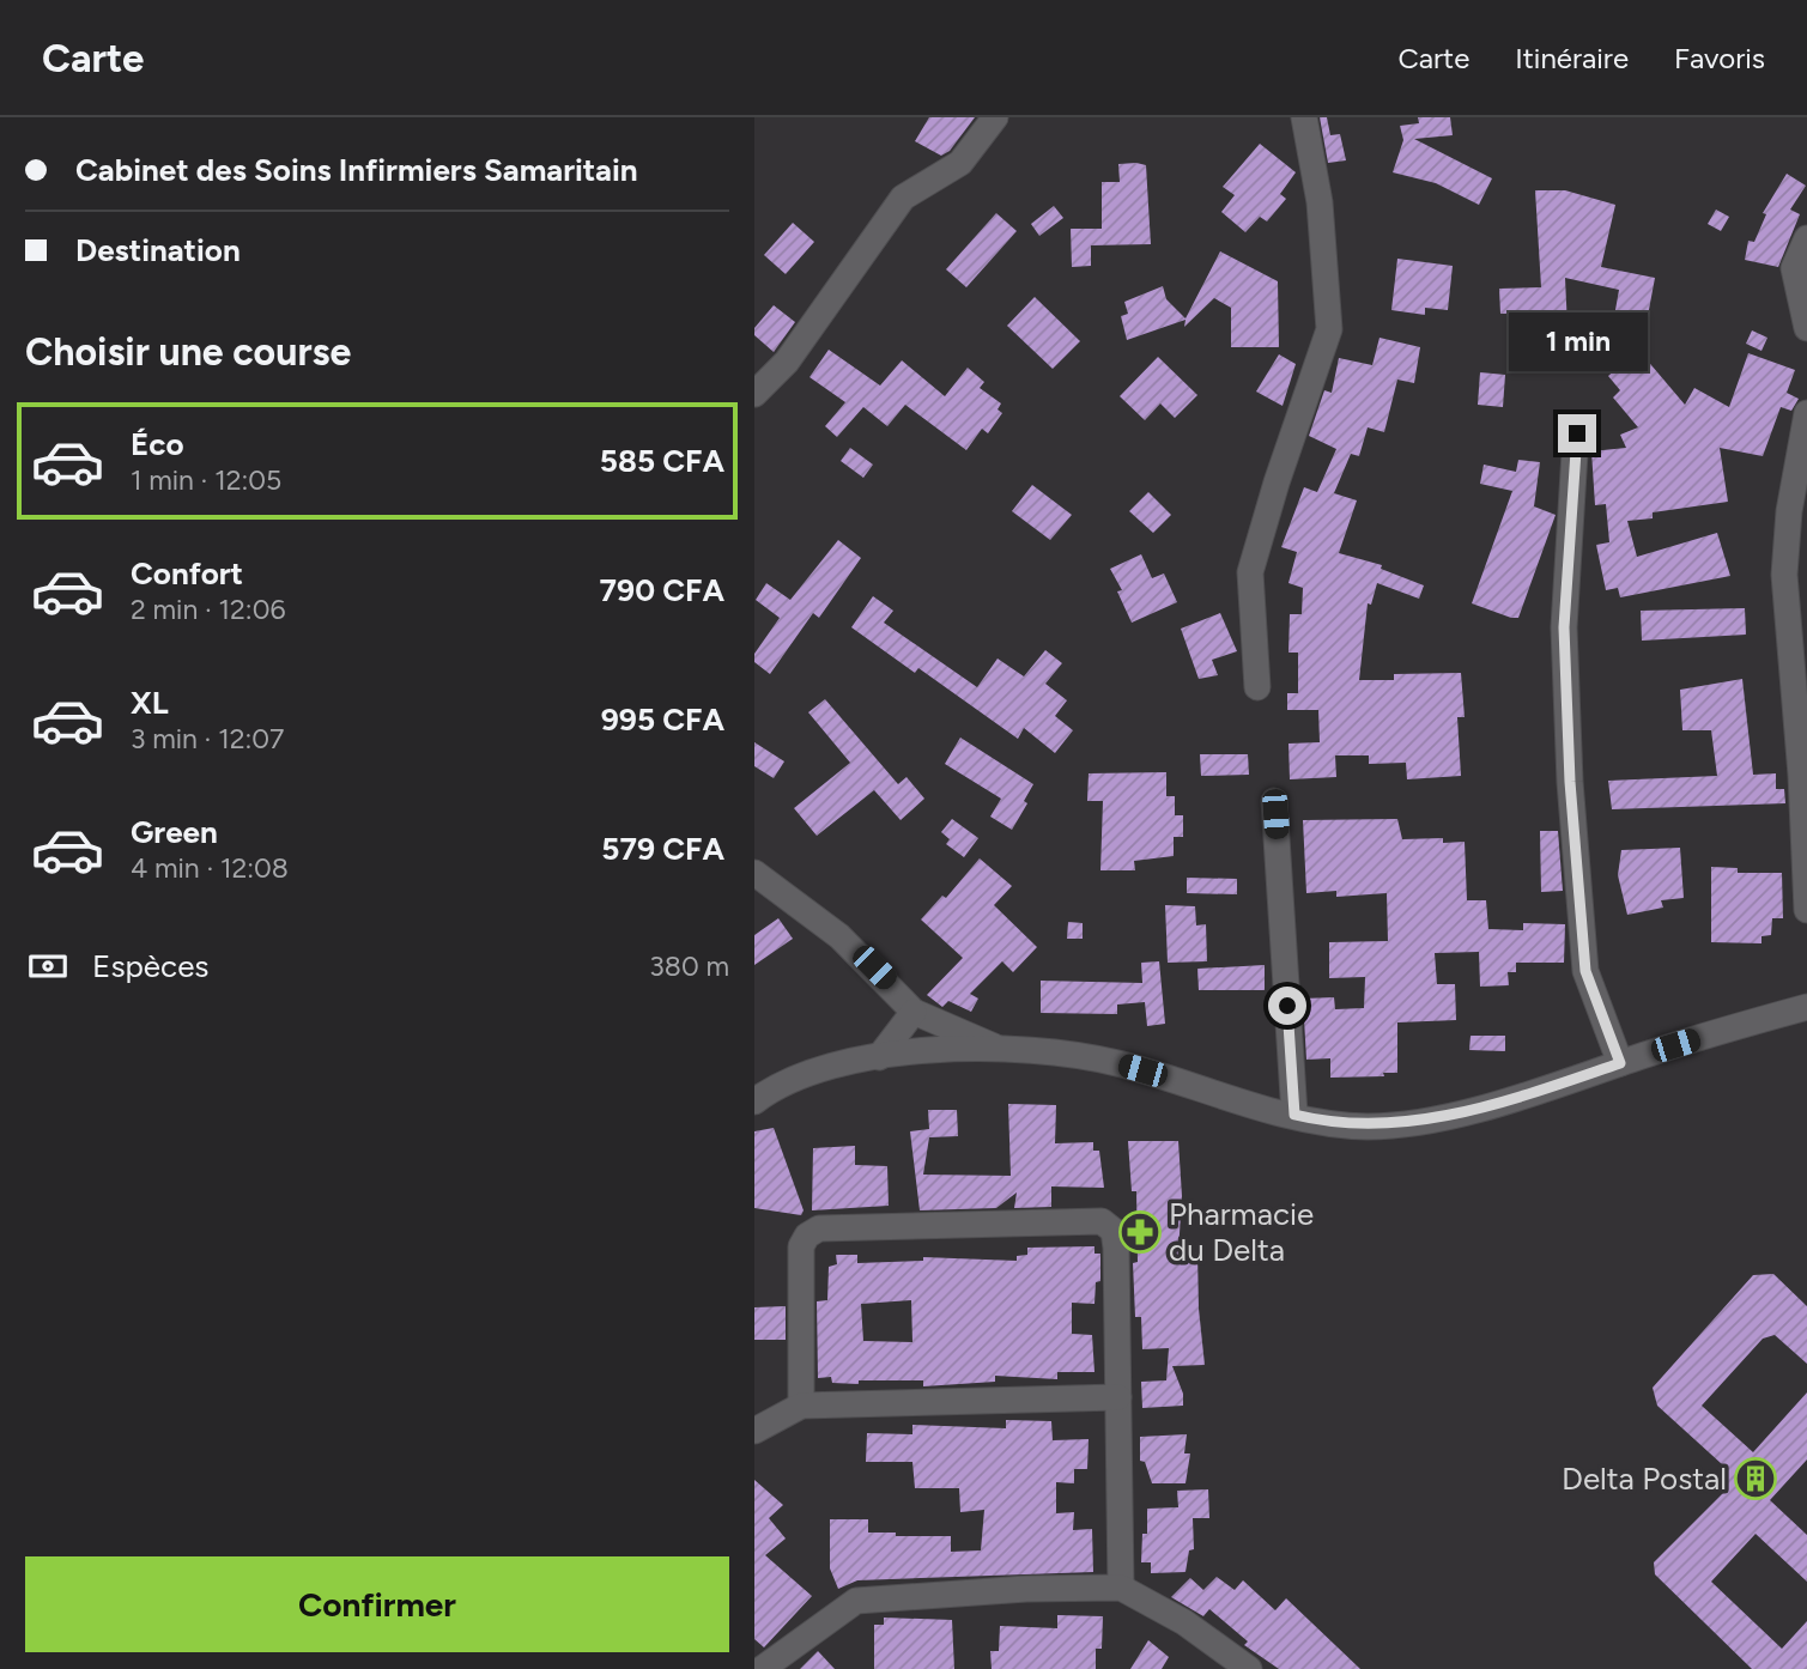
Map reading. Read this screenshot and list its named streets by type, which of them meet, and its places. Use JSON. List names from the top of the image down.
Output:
{
  "places": {
    "pharmacy": ["Pharmacie du Delta"],
    "building": ["Delta Postal"]
  },
  "page": {
    "header": "Carte",
    "nav": ["Carte", "Itinéraire", "Favoris"],
    "banner": ["Cabinet des Soins Infirmiers Samaritain", "Destination"],
    "heading": "Choisir une course",
    "bubble": "1 min",
    "list": [
      {
        "name": "Éco",
        "note": "1 min · 12:05",
        "value": "585 CFA"
      },
      {
        "name": "Confort",
        "note": "2 min · 12:06",
        "value": "790 CFA"
      },
      {
        "name": "XL",
        "note": "3 min · 12:07",
        "value": "995 CFA"
      },
      {
        "name": "Green",
        "note": "4 min · 12:08",
        "value": "579 CFA"
      }
    ],
    "pay": ["Espèces", "380 m"],
    "buttons": "Confirmer"
  }
}
